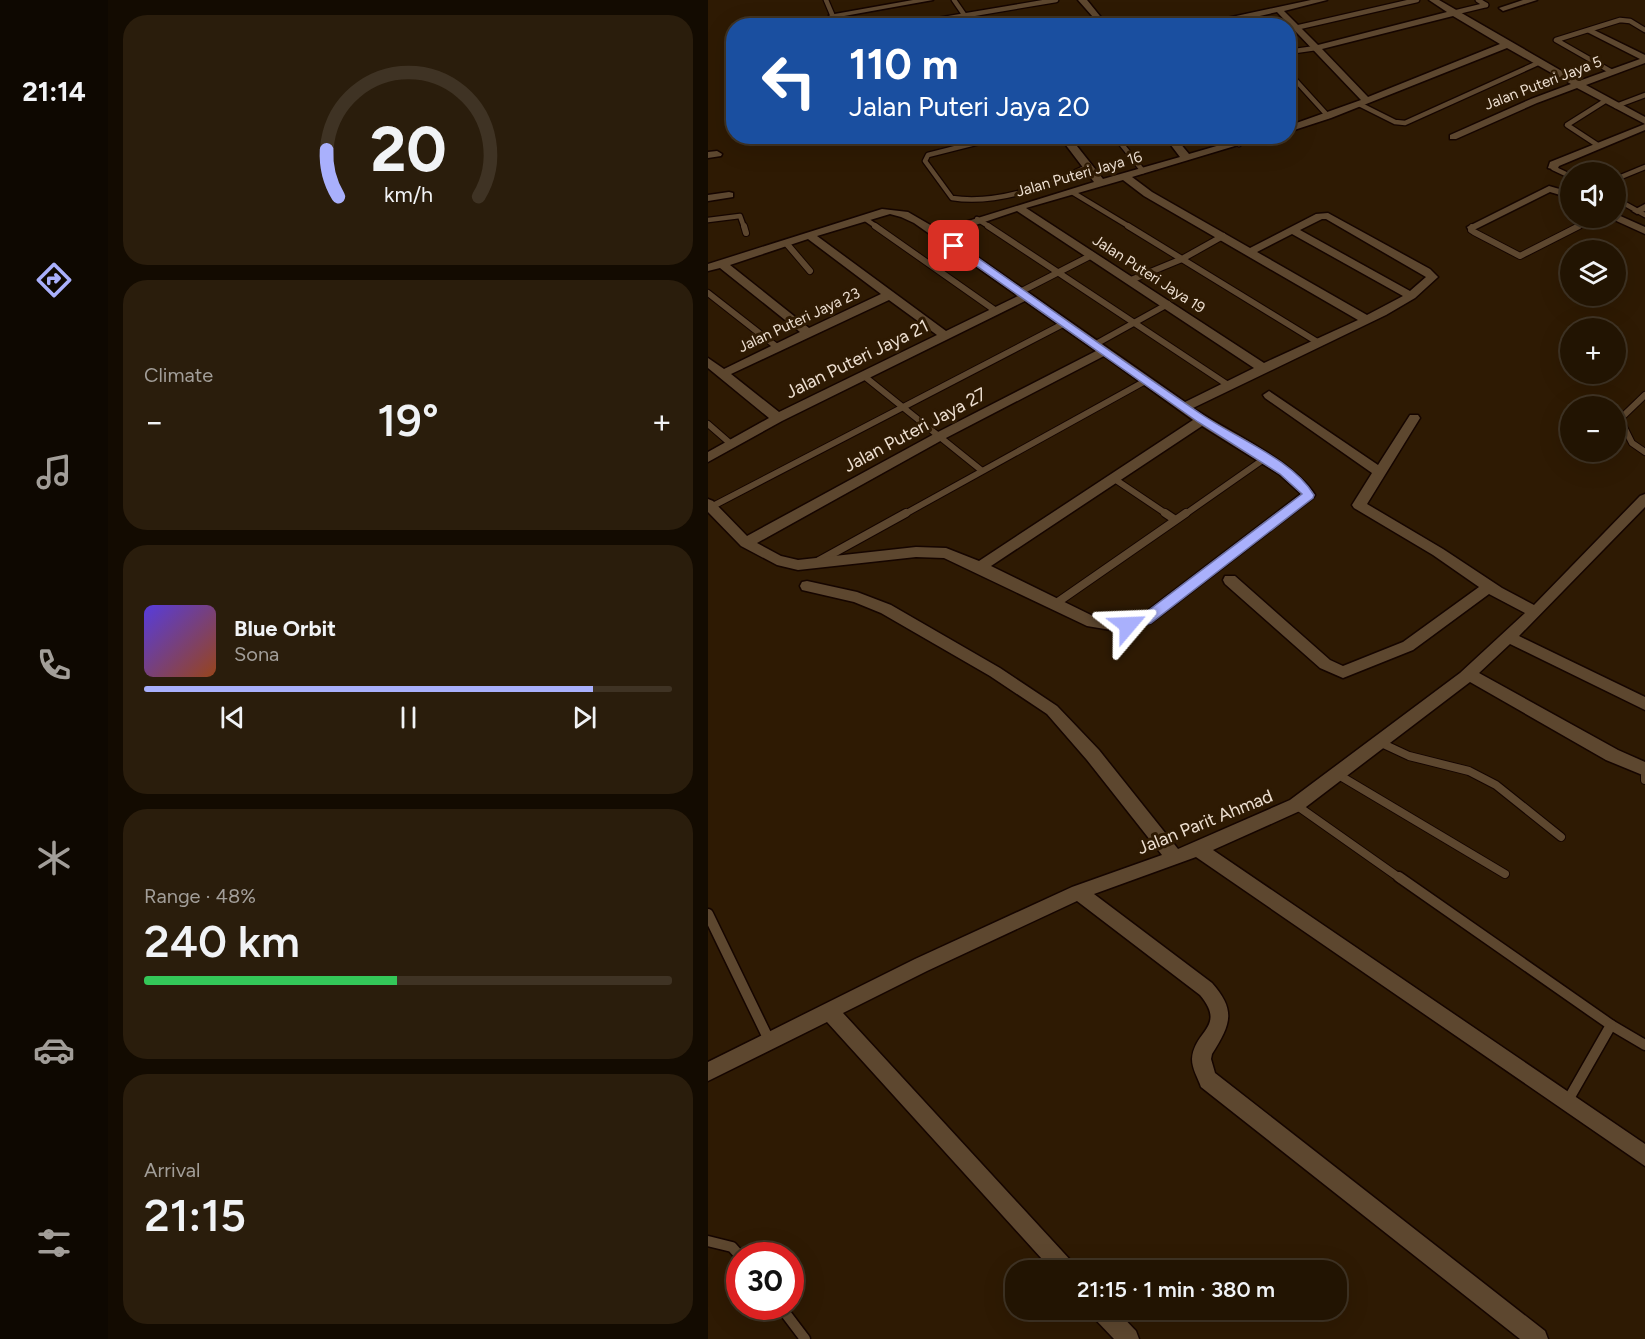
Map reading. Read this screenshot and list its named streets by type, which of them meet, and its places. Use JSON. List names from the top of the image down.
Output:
{
  "streets": {
    "street": [
      "Jalan Puteri Jaya 5",
      "Jalan Puteri Jaya 16",
      "Jalan Puteri Jaya 19",
      "Jalan Puteri Jaya 23",
      "Jalan Puteri Jaya 21",
      "Jalan Puteri Jaya 27",
      "Jalan Parit Ahmad"
    ]
  },
  "crossings": [
    ["Jalan Puteri Jaya 16", "Jalan Puteri Jaya 19"]
  ],
  "page": {
    "tabs": "21:14",
    "turn": ["110 m", "Jalan Puteri Jaya 20"],
    "map_buttons": ["+", "−"],
    "tile": [
      "Climate",
      ["Range · 48%", "240 km"],
      ["Arrival", "21:15"]
    ],
    "heat": ["−", "19°", "+"],
    "song": ["Blue Orbit", "Sona"],
    "limit": "30",
    "trip": "21:15 · 1 min · 380 m",
    "gauge": ["20", "km/h"]
  }
}
